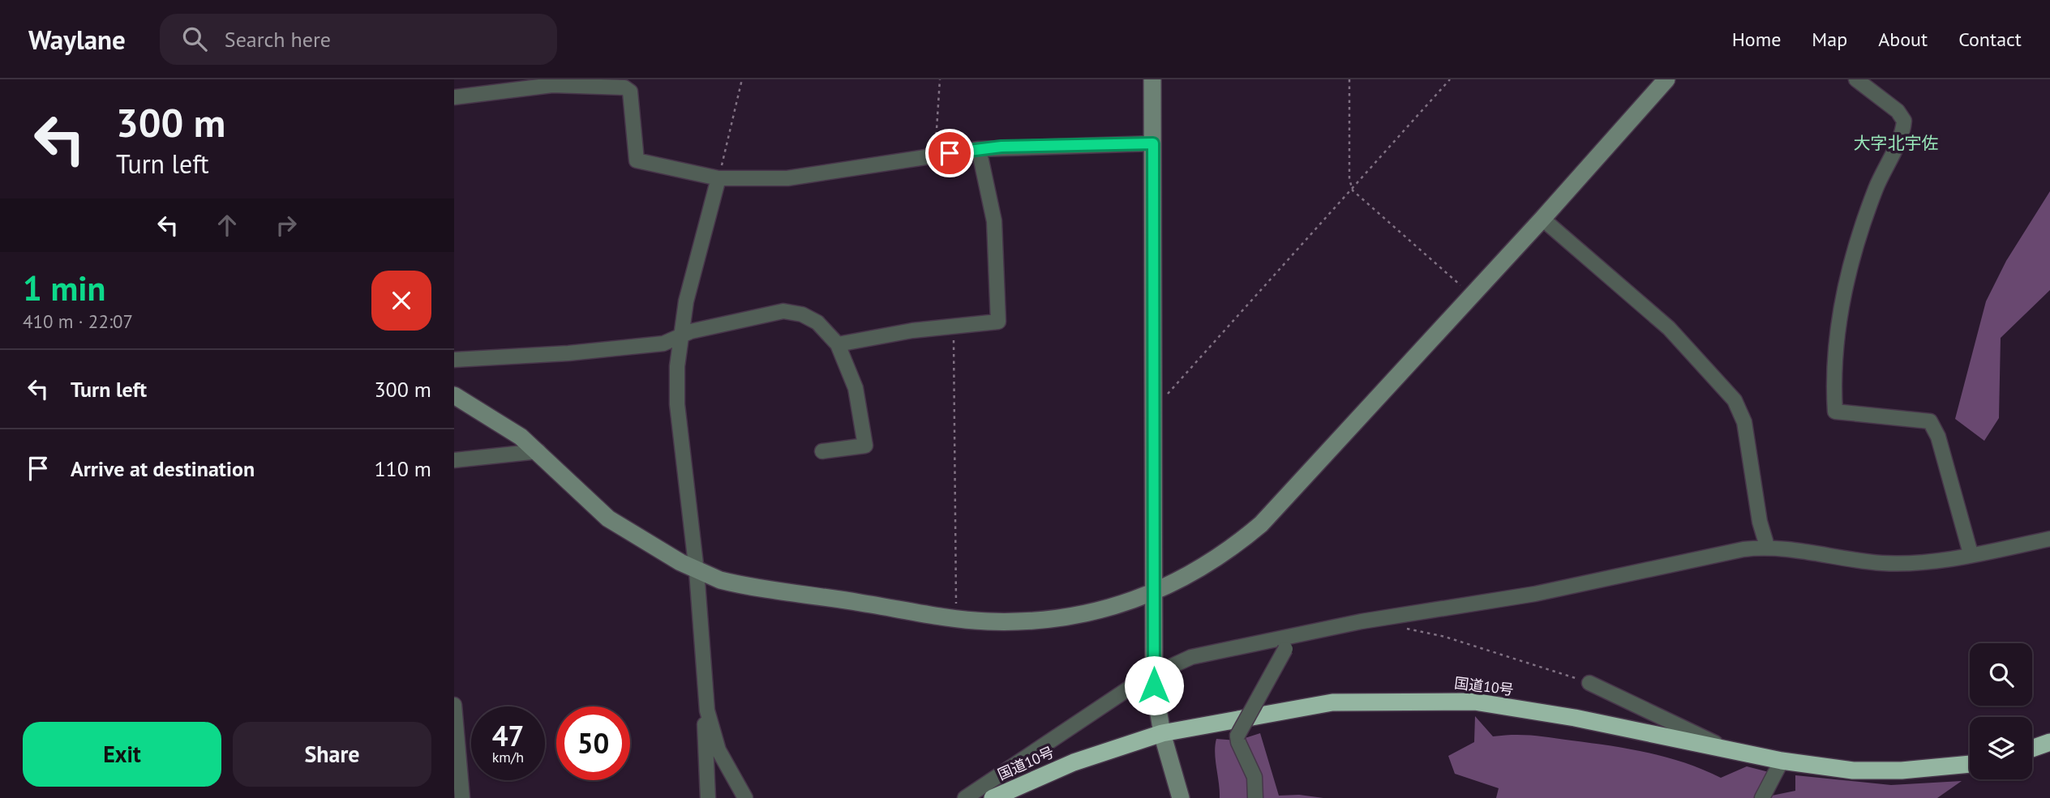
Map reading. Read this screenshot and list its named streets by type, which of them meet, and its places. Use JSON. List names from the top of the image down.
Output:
{
  "streets": {
    "highway": ["国道10号"]
  },
  "districts": ["大字北宇佐"],
  "page": {
    "header": "Waylane",
    "search": "Search here",
    "nav": [
      "Home",
      "Map",
      "About",
      "Contact"
    ],
    "turn": ["300 m", "Turn left"],
    "heading": ["1 min", "410 m · 22:07"],
    "list": [
      {
        "name": "Turn left",
        "value": "300 m"
      },
      {
        "name": "Arrive at destination",
        "value": "110 m"
      }
    ],
    "speed": "47 km/h",
    "limit": "50",
    "buttons": ["Exit", "Share"]
  }
}
